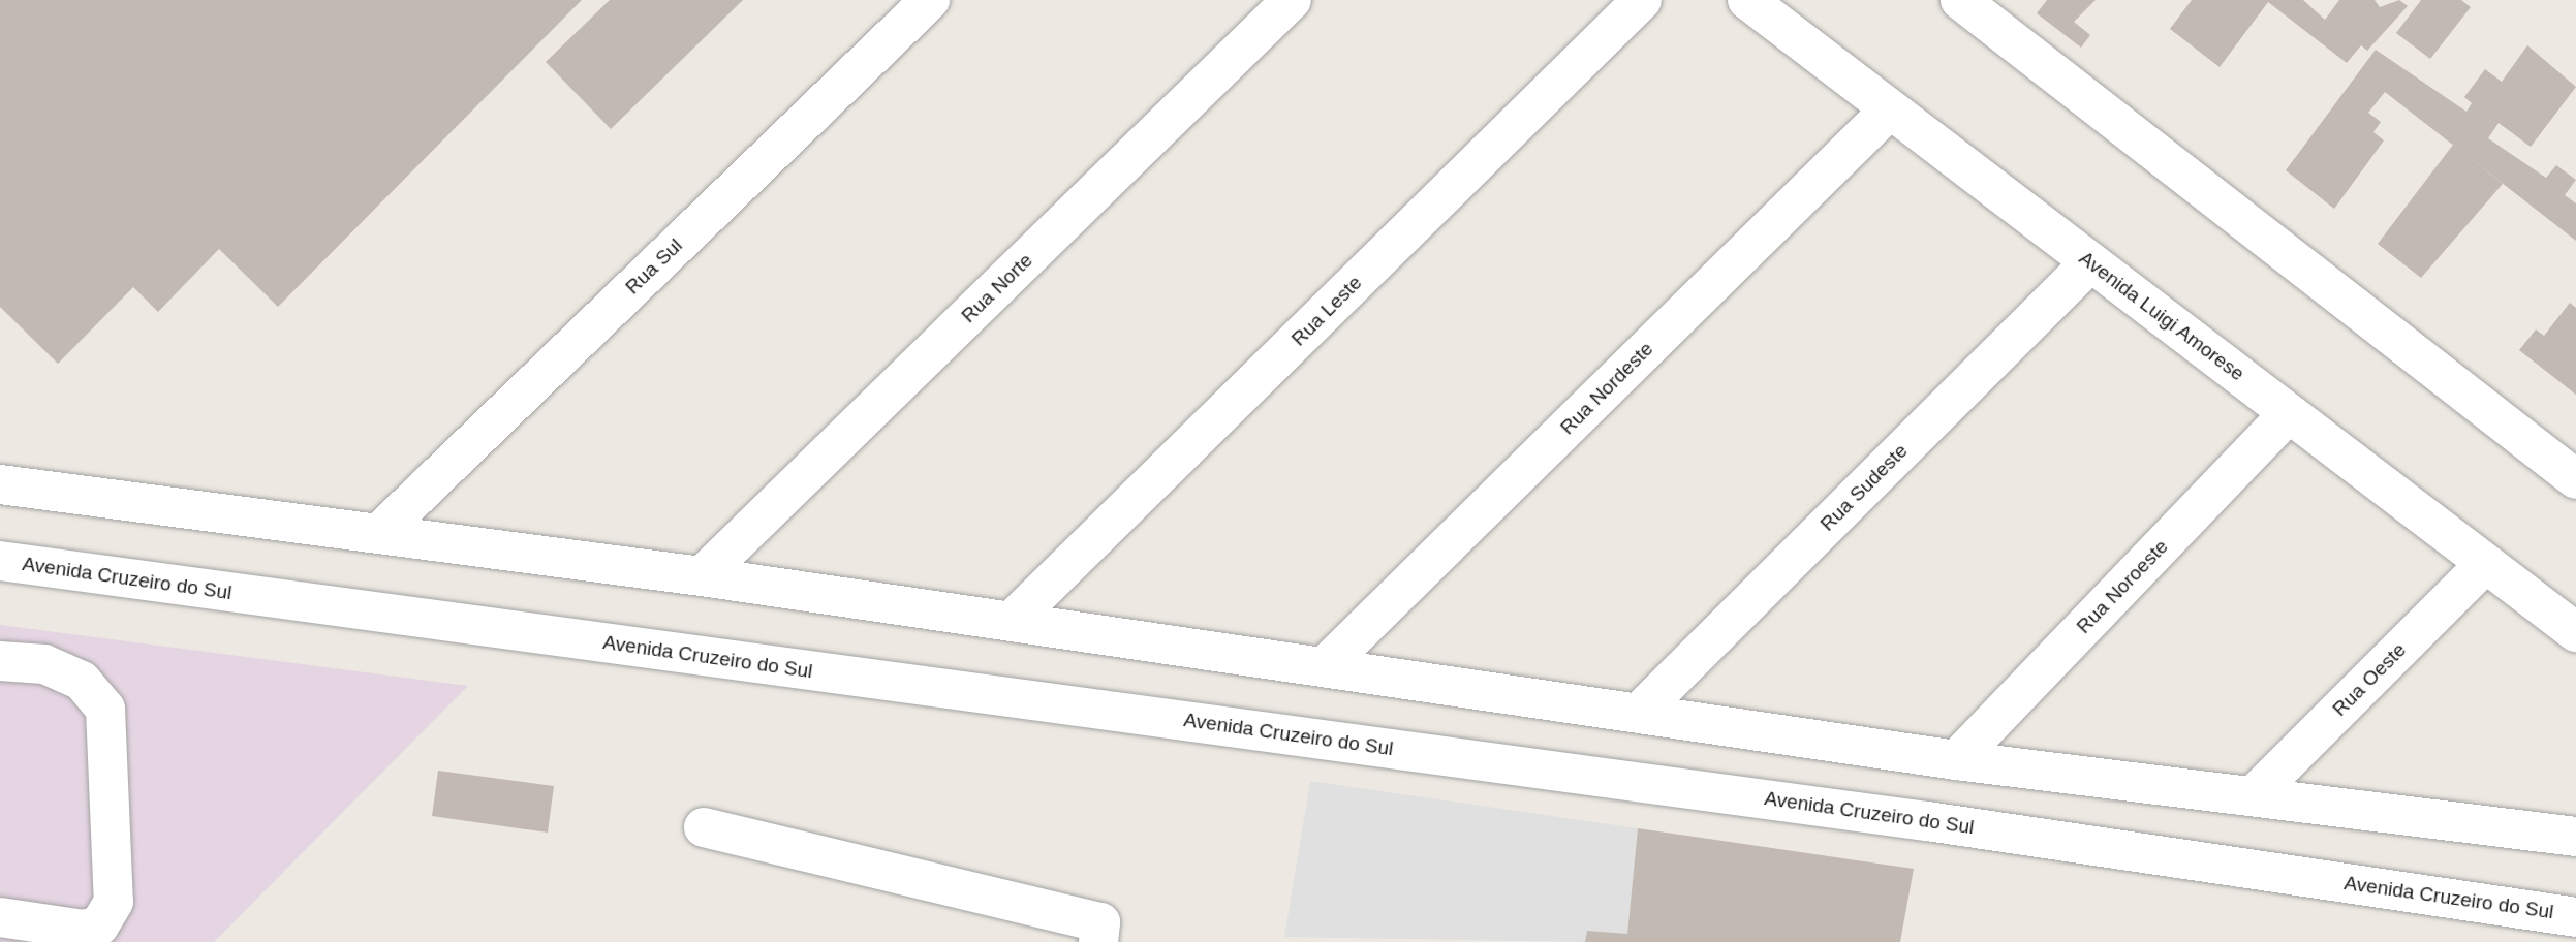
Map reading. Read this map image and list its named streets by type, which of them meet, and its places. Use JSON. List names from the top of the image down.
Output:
{
  "streets": {
    "street": [
      "Rua Sul",
      "Rua Norte",
      "Rua Leste",
      "Avenida Luigi Amorese",
      "Rua Nordeste",
      "Rua Sudeste",
      "Avenida Cruzeiro do Sul",
      "Rua Noroeste",
      "Rua Oeste"
    ]
  },
  "crossings": [
    ["Avenida Luigi Amorese", "Rua Nordeste"],
    ["Avenida Luigi Amorese", "Rua Sudeste"],
    ["Avenida Luigi Amorese", "Rua Noroeste"],
    ["Avenida Luigi Amorese", "Rua Oeste"]
  ]
}
